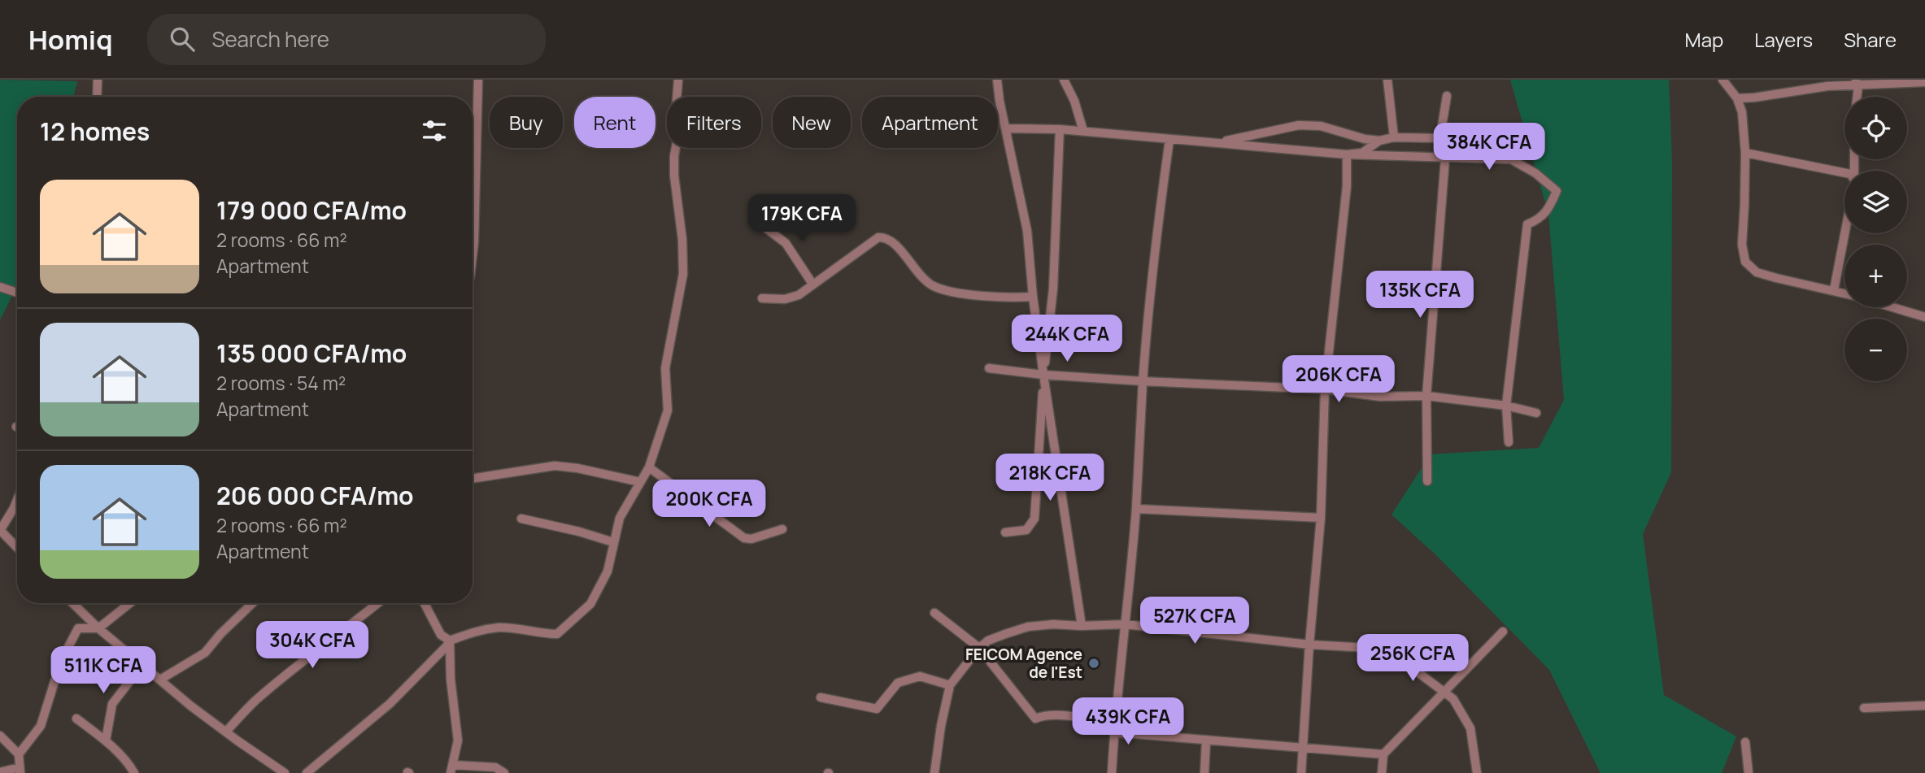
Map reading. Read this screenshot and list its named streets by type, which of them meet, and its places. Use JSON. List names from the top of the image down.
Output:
{
  "places": ["FEICOM Agence de l'Est"],
  "page": {
    "header": "Homiq",
    "search": "Search here",
    "nav": ["Map", "Layers", "Share"],
    "map_buttons": ["+", "−"],
    "chip": [
      "Buy",
      "Rent",
      "Filters",
      "New",
      "Apartment"
    ],
    "heading": "12 homes",
    "price": [
      "384K CFA",
      "179K CFA",
      "135K CFA",
      "244K CFA",
      "206K CFA",
      "218K CFA",
      "200K CFA",
      "527K CFA",
      "304K CFA",
      "256K CFA",
      "511K CFA",
      "439K CFA"
    ],
    "list": [
      {
        "name": "179 000 CFA/mo",
        "note": "2 rooms · 66 m² · Apartment"
      },
      {
        "name": "135 000 CFA/mo",
        "note": "2 rooms · 54 m² · Apartment"
      },
      {
        "name": "206 000 CFA/mo",
        "note": "2 rooms · 66 m² · Apartment"
      }
    ]
  }
}
